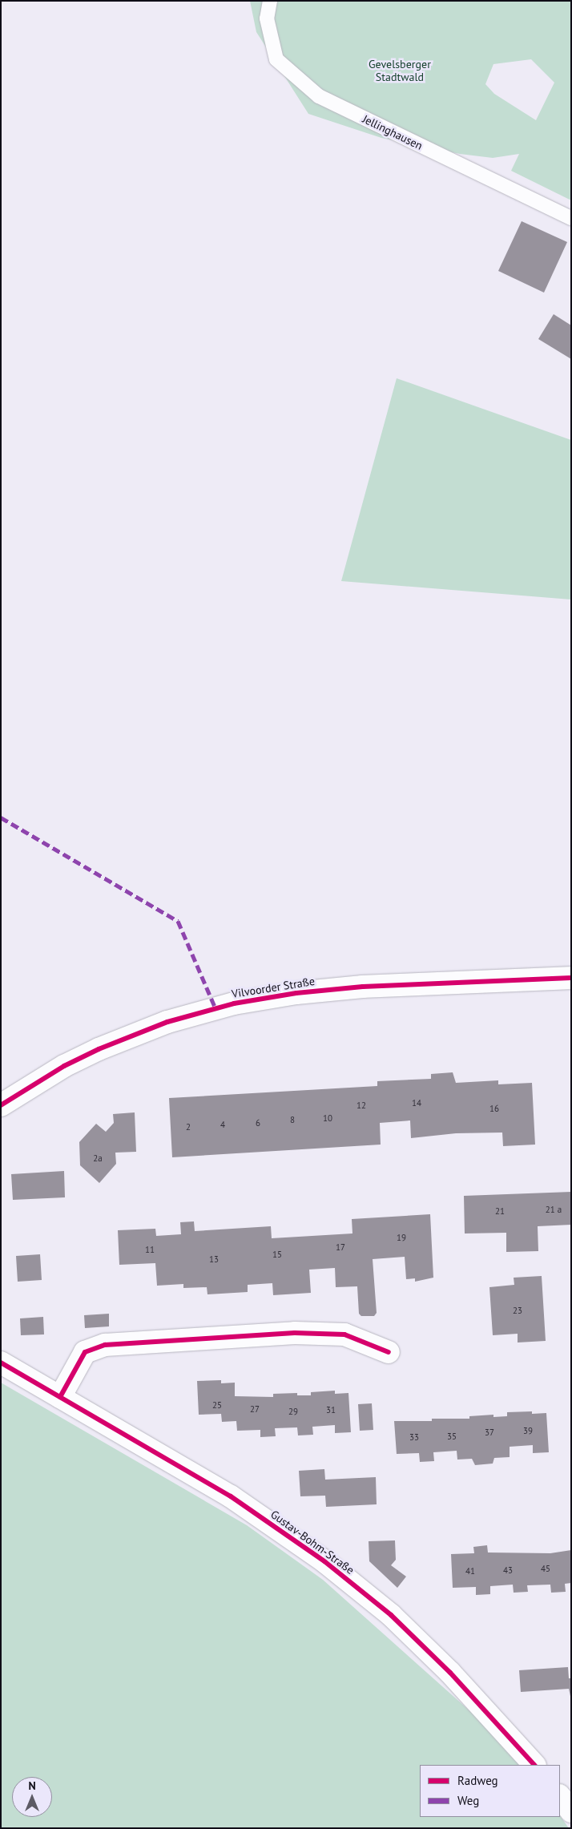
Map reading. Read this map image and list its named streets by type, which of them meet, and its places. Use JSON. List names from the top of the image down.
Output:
{
  "streets": {
    "street": ["Vilvoorder Straße", "Gustav-Bohm-Straße"],
    "lane": ["Jellinghausen"]
  },
  "parks": ["Gevelsberger Stadtwald"],
  "house_numbers": [
    "14",
    "12",
    "16",
    "10",
    "8",
    "6",
    "4",
    "2",
    "2a",
    "21 a",
    "21",
    "19",
    "17",
    "11",
    "15",
    "13",
    "23",
    "25",
    "27",
    "31",
    "29",
    "39",
    "37",
    "35",
    "33",
    "45",
    "43",
    "41"
  ],
  "legend": ["Radweg", "Weg"],
  "north": "top"
}
